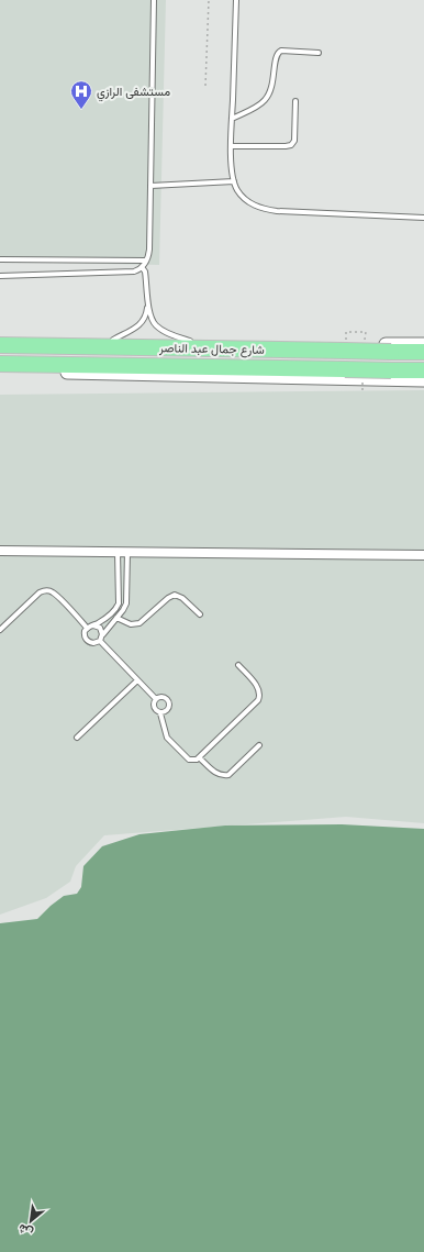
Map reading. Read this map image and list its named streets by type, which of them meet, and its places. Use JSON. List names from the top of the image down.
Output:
{
  "streets": {
    "highway": ["شارع جمال عبد الناصر"]
  },
  "places": {
    "hospital": ["مستشفى الرازي"]
  },
  "north": "bottom left"
}
